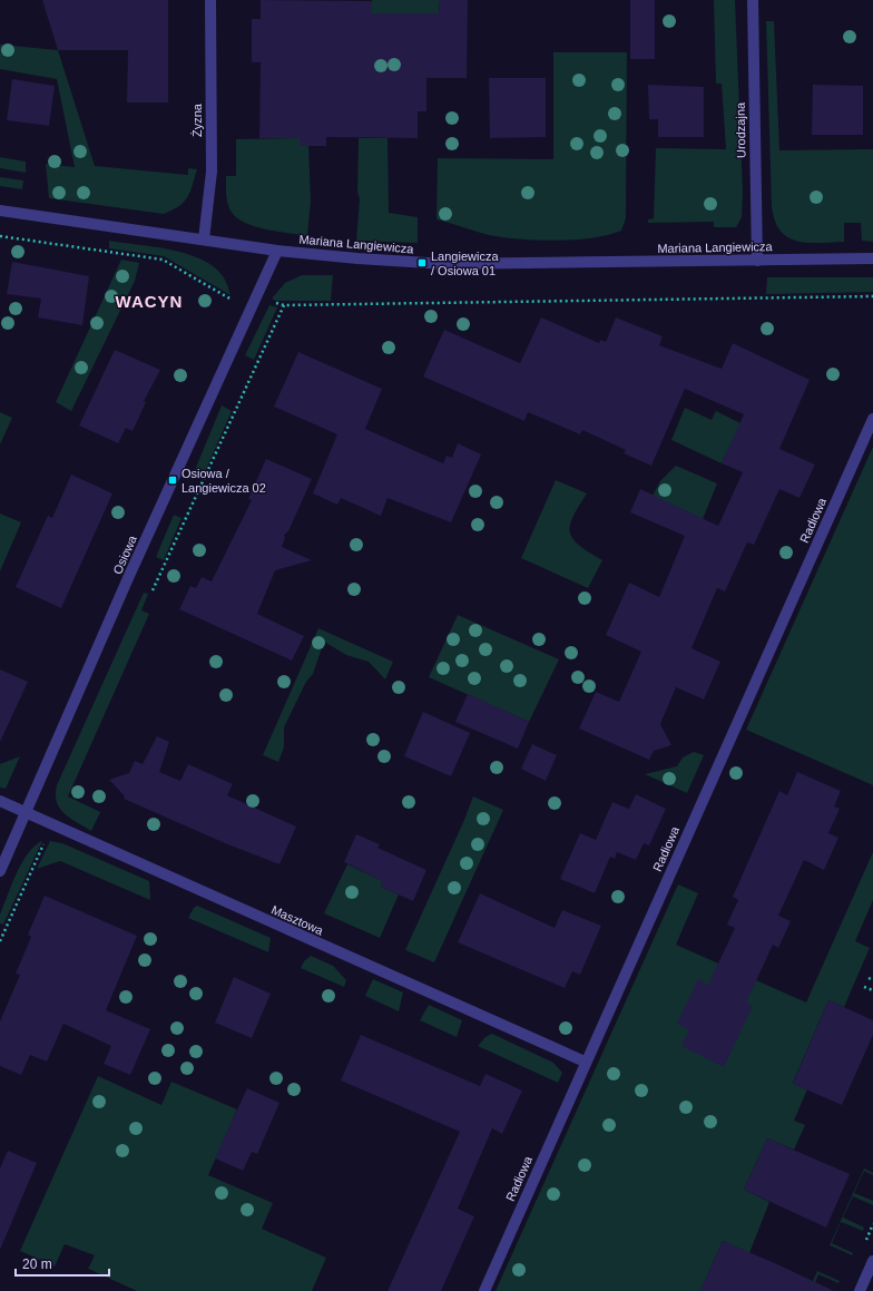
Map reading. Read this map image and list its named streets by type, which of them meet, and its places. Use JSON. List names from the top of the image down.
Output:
{
  "streets": {
    "street": [
      "Żyzna",
      "Urodzajna",
      "Mariana Langiewicza",
      "Radiowa",
      "Osiowa",
      "Masztowa"
    ]
  },
  "crossings": [
    ["Żyzna", "Mariana Langiewicza"],
    ["Urodzajna", "Mariana Langiewicza"],
    ["Mariana Langiewicza", "Osiowa"],
    ["Radiowa", "Masztowa"],
    ["Osiowa", "Masztowa"]
  ],
  "districts": ["WACYN"],
  "places": {
    "transit": ["Langiewicza / Osiowa 01", "Osiowa / Langiewicza 02"]
  },
  "scale_bar": "20 m"
}
